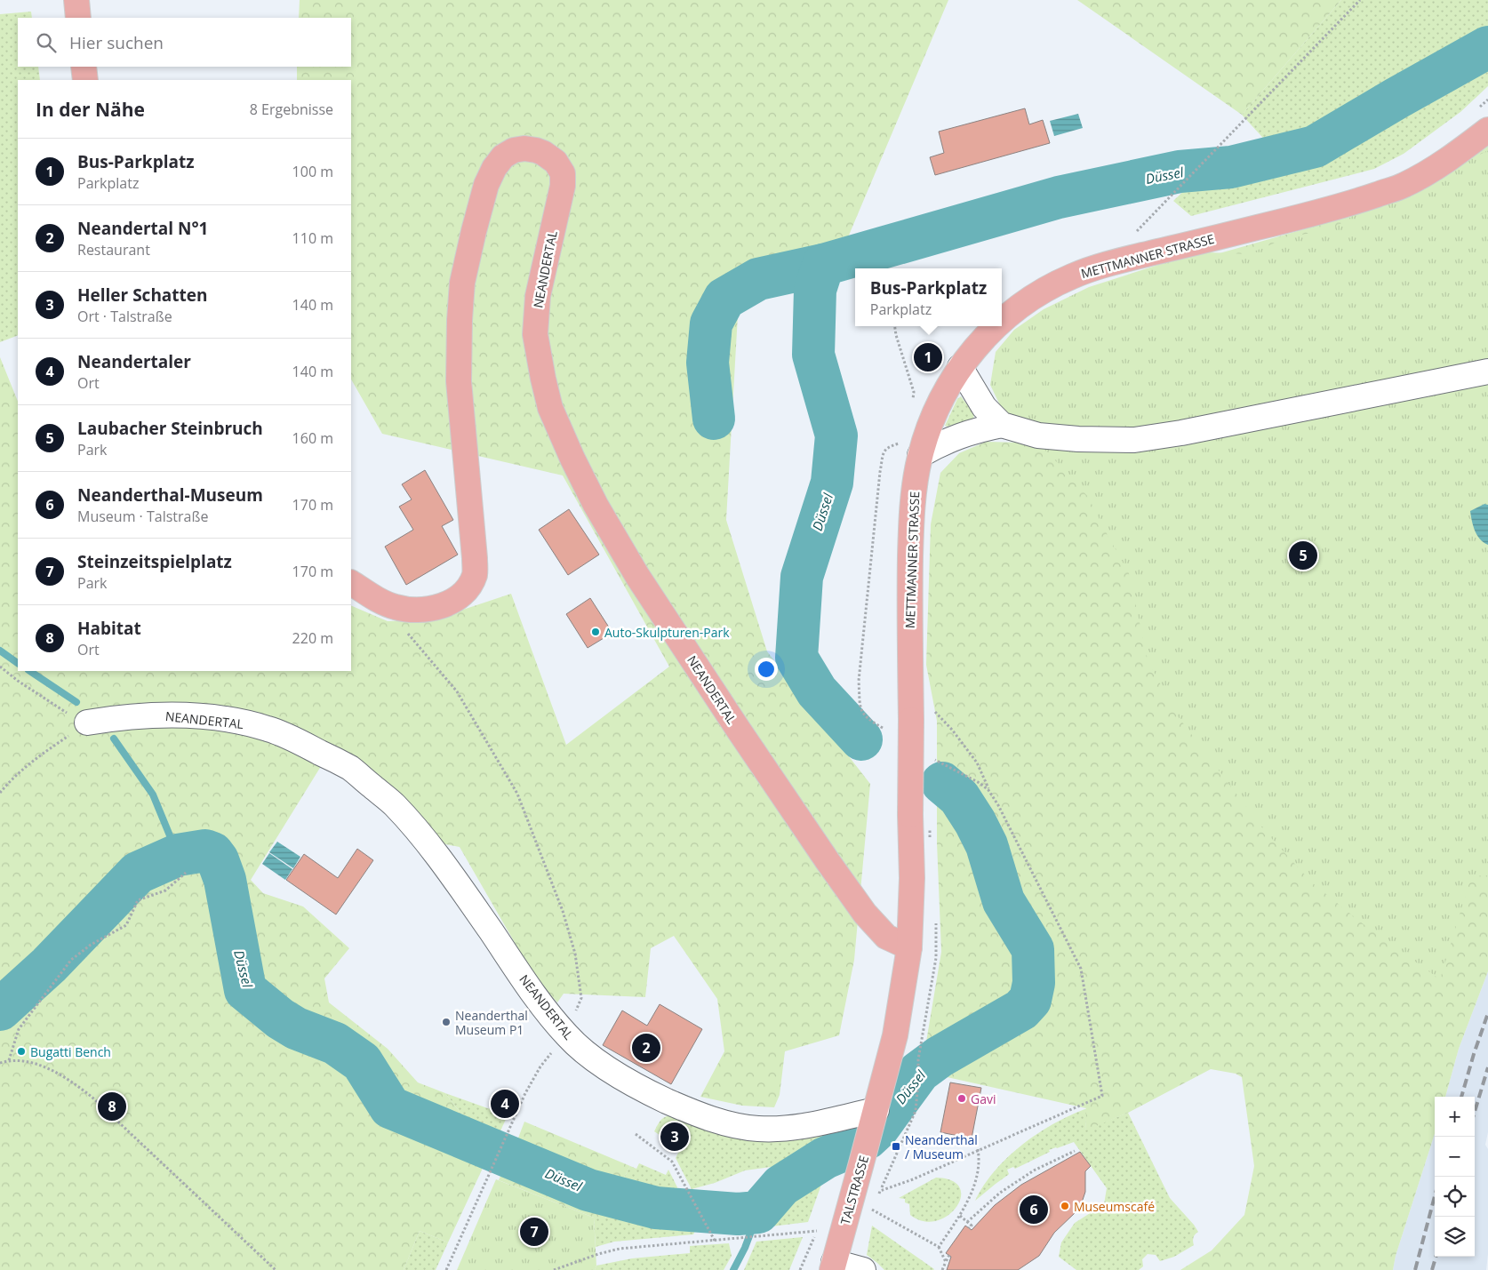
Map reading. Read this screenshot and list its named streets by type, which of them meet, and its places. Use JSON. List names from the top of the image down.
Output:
{
  "streets": {
    "main road": ["METTMANNER STRASSE", "NEANDERTAL", "TALSTRASSE"]
  },
  "crossings": [
    ["METTMANNER STRASSE", "NEANDERTAL"],
    ["METTMANNER STRASSE", "TALSTRASSE"],
    ["NEANDERTAL", "TALSTRASSE"]
  ],
  "water": ["Düssel"],
  "places": {
    "other": [
      "Auto-Skulpturen-Park",
      "Neanderthal Museum P1",
      "Bugatti Bench",
      "Gavi",
      "Museumscafé"
    ],
    "transit": ["Neanderthal / Museum"]
  },
  "page": {
    "search": "Hier suchen",
    "heading": ["In der Nähe", "8 Ergebnisse"],
    "list": [
      {
        "mark": "1",
        "name": "Bus-Parkplatz",
        "note": "Parkplatz",
        "value": "100 m"
      },
      {
        "mark": "2",
        "name": "Neandertal N°1",
        "note": "Restaurant",
        "value": "110 m"
      },
      {
        "mark": "3",
        "name": "Heller Schatten",
        "note": "Ort · Talstraße",
        "value": "140 m"
      },
      {
        "mark": "4",
        "name": "Neandertaler",
        "note": "Ort",
        "value": "140 m"
      },
      {
        "mark": "5",
        "name": "Laubacher Steinbruch",
        "note": "Park",
        "value": "160 m"
      },
      {
        "mark": "6",
        "name": "Neanderthal-Museum",
        "note": "Museum · Talstraße",
        "value": "170 m"
      },
      {
        "mark": "7",
        "name": "Steinzeitspielplatz",
        "note": "Park",
        "value": "170 m"
      },
      {
        "mark": "8",
        "name": "Habitat",
        "note": "Ort",
        "value": "220 m"
      }
    ],
    "popup": ["Bus-Parkplatz", "Parkplatz"],
    "pins": [
      "1",
      "5",
      "2",
      "4",
      "8",
      "3",
      "6",
      "7"
    ],
    "map_buttons": ["+", "−"]
  }
}
